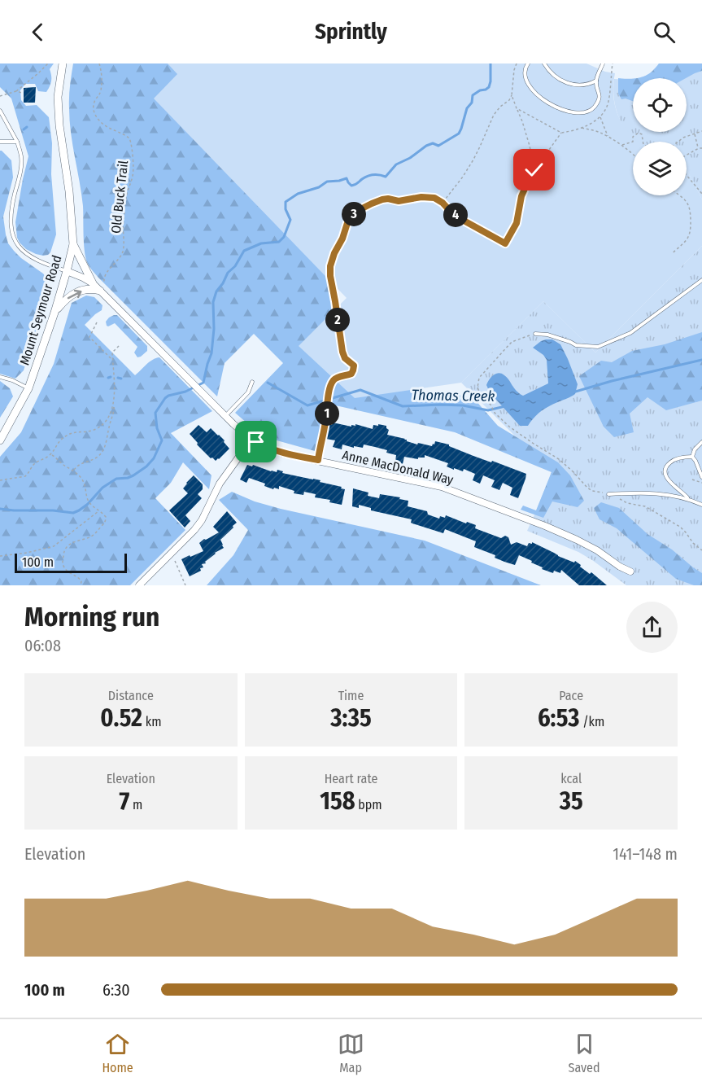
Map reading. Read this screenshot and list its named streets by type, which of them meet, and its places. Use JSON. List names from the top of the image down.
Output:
{
  "streets": {
    "street": ["Mount Seymour Road", "Anne MacDonald Way"],
    "path": ["Old Buck Trail"]
  },
  "crossings": [
    ["Old Buck Trail", "Anne MacDonald Way"],
    ["Mount Seymour Road", "Anne MacDonald Way"]
  ],
  "water": ["Thomas Creek"],
  "scale_bar": "100 m",
  "page": {
    "header": "Sprintly",
    "pins": [
      "3",
      "4",
      "2",
      "1"
    ],
    "scale": "100 m",
    "heading": ["Morning run", "06:08"],
    "stats": [
      ["Distance", "0.52 km"],
      ["Time", "3:35"],
      ["Pace", "6:53 /km"],
      ["Elevation", "7 m"],
      ["Heart rate", "158 bpm"],
      ["kcal", "35"]
    ],
    "chart": ["Elevation", "141–148 m"],
    "list": [
      {
        "name": "100 m",
        "note": "6:30"
      }
    ],
    "tabs": ["Home", "Map", "Saved"]
  }
}
